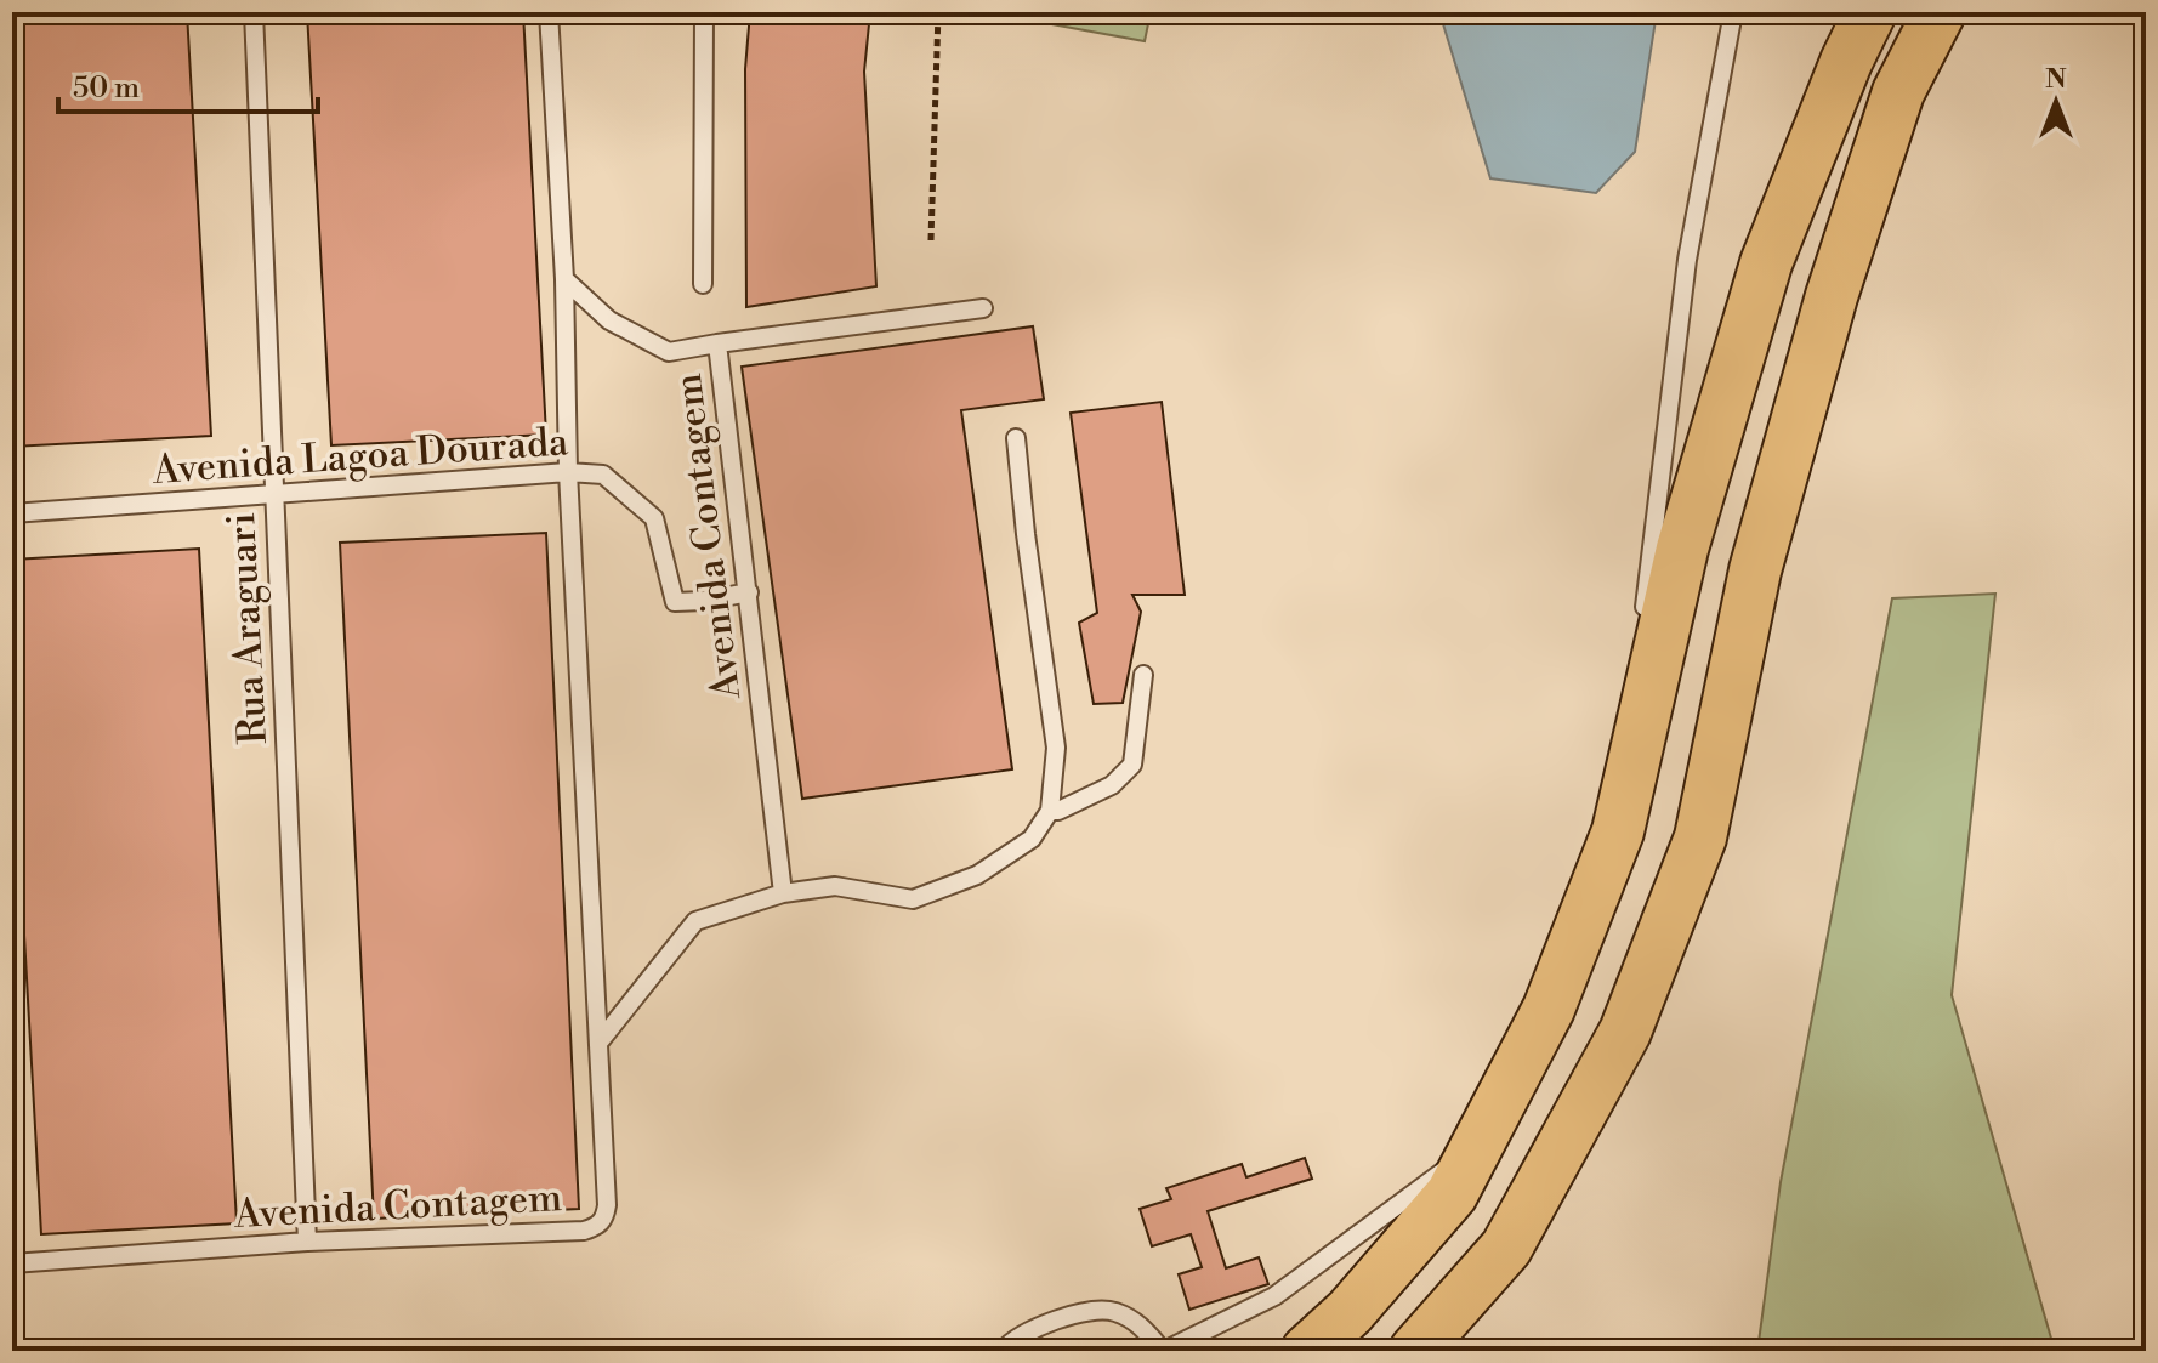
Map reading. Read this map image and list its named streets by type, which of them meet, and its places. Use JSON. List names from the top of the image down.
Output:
{
  "streets": {
    "lane": ["Avenida Lagoa Dourada", "Avenida Contagem", "Rua Araguari"]
  },
  "crossings": [
    ["Avenida Lagoa Dourada", "Avenida Contagem"],
    ["Avenida Lagoa Dourada", "Rua Araguari"],
    ["Avenida Contagem", "Rua Araguari"]
  ],
  "scale_bar": "50 m",
  "north": "top"
}
